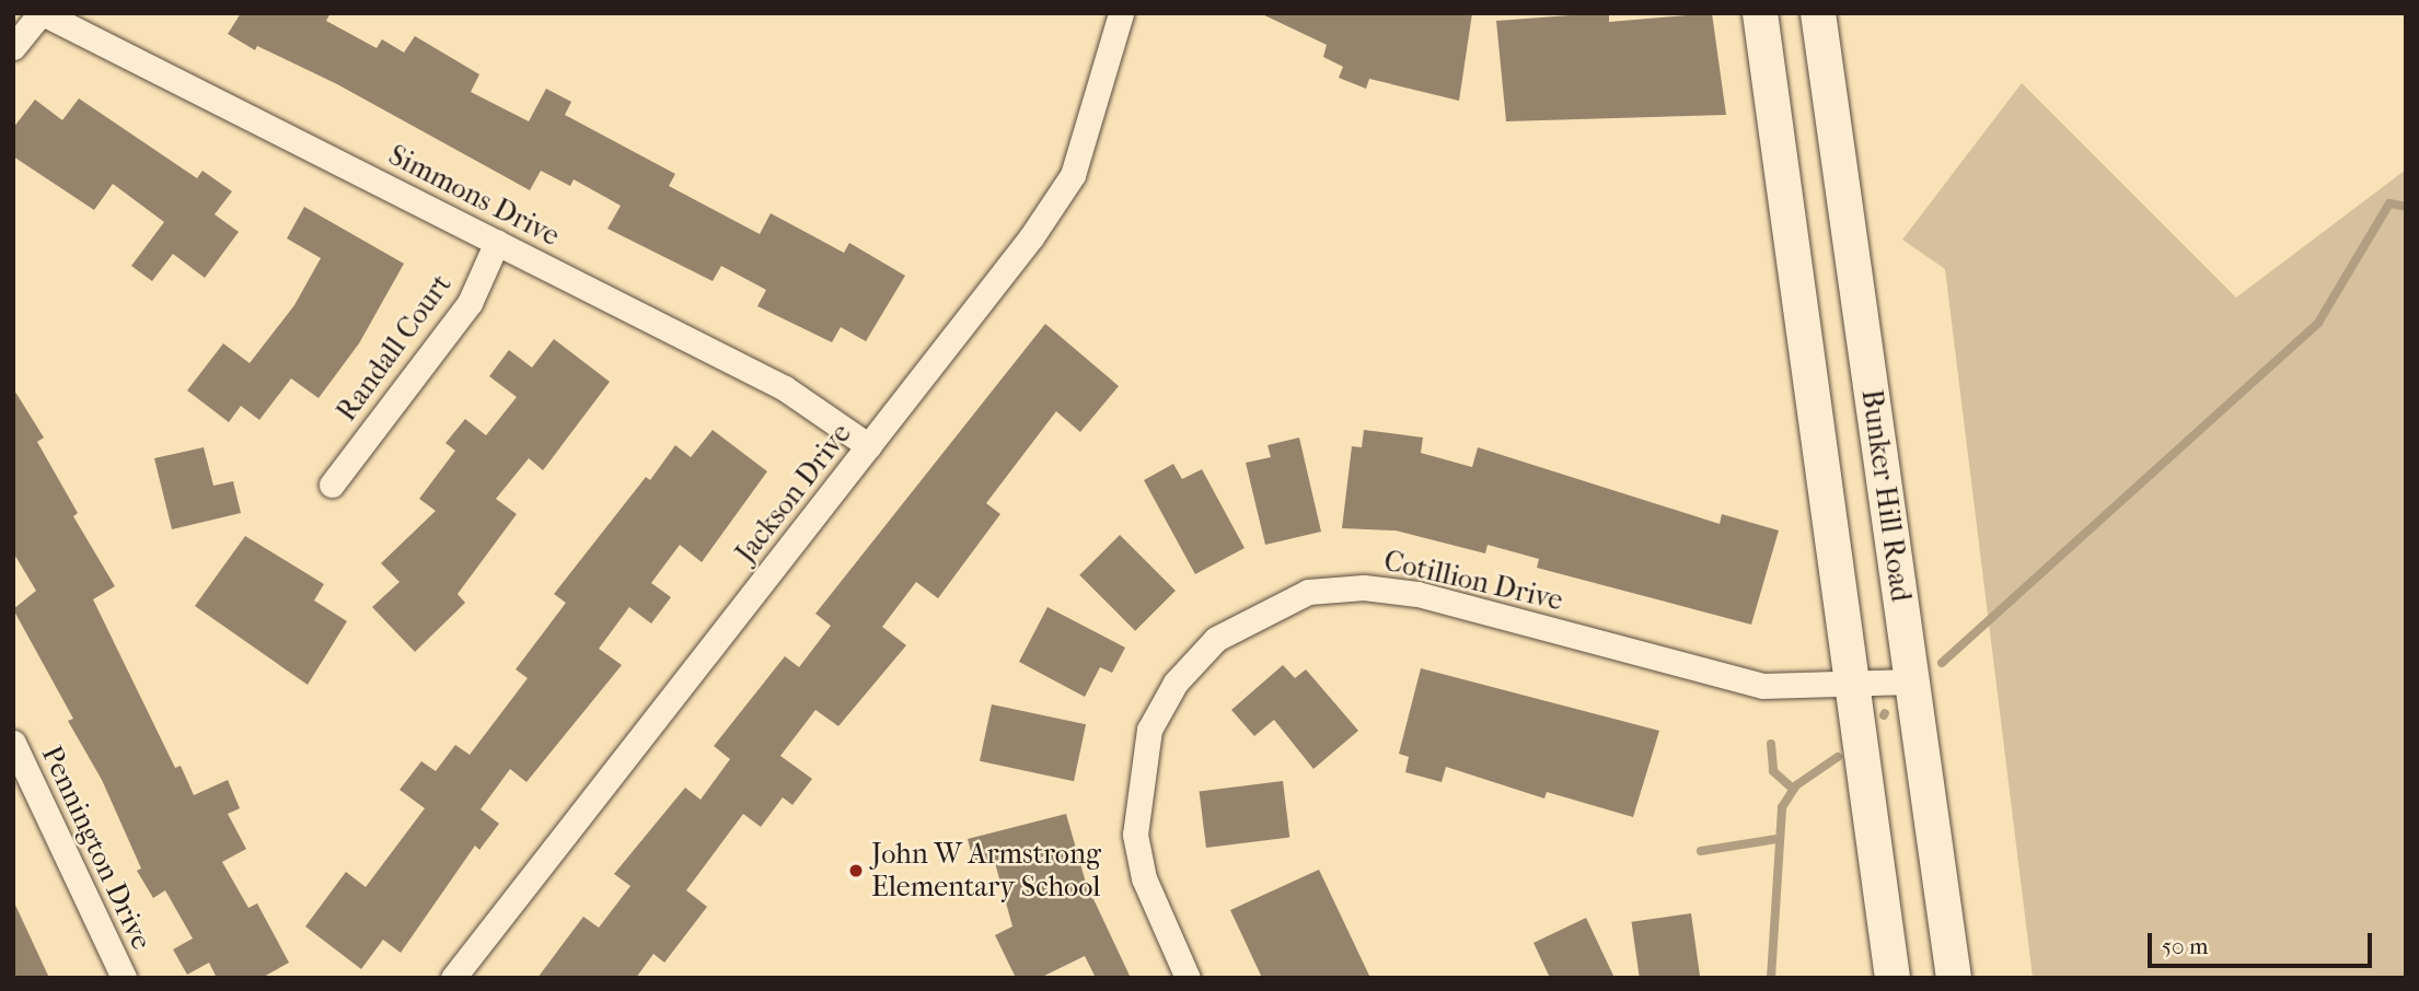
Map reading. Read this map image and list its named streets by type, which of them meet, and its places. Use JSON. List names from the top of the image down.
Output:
{
  "streets": {
    "main road": ["Bunker Hill Road"],
    "street": [
      "Simmons Drive",
      "Randall Court",
      "Jackson Drive",
      "Cotillion Drive",
      "Pennington Drive"
    ]
  },
  "crossings": [
    ["Simmons Drive", "Randall Court"],
    ["Simmons Drive", "Jackson Drive"],
    ["Bunker Hill Road", "Cotillion Drive"]
  ],
  "places": ["John W Armstrong Elementary School"],
  "scale_bar": "50 m"
}
